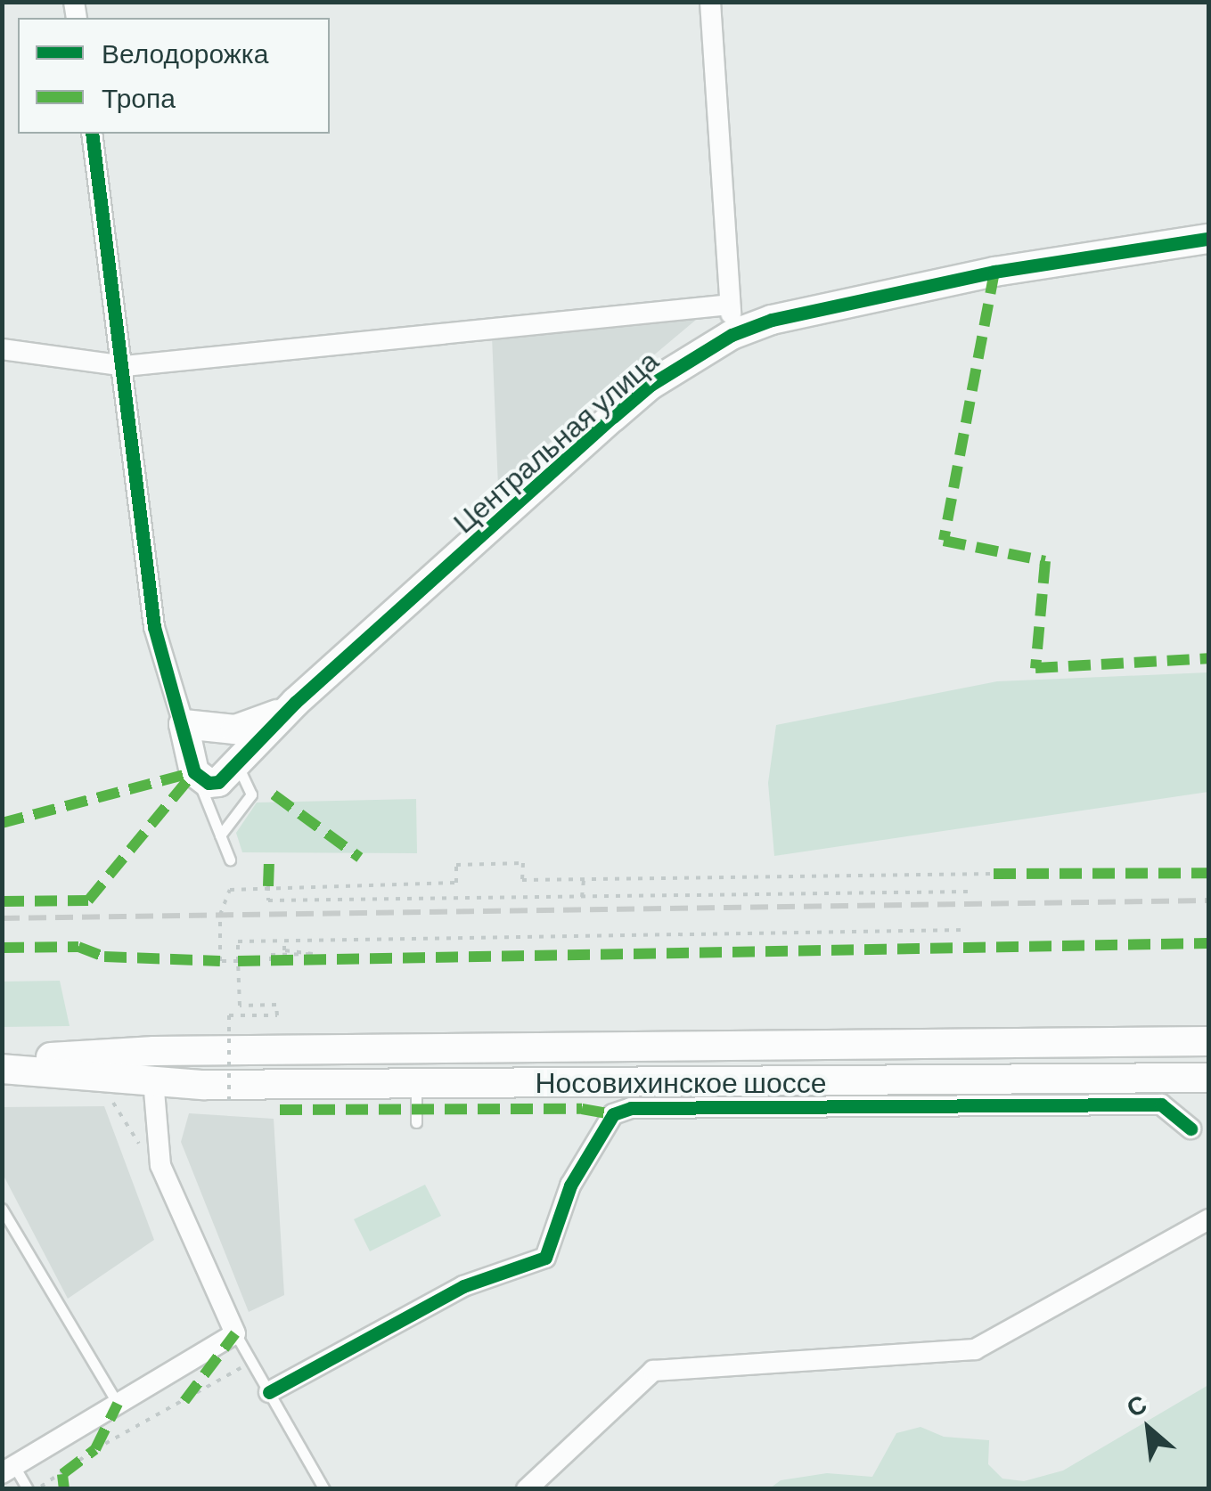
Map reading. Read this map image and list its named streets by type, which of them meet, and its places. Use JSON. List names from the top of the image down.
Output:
{
  "streets": {
    "main road": ["Центральная улица", "Носовихинское шоссе"]
  },
  "legend": ["Велодорожка", "Тропа"],
  "north": "top left"
}
